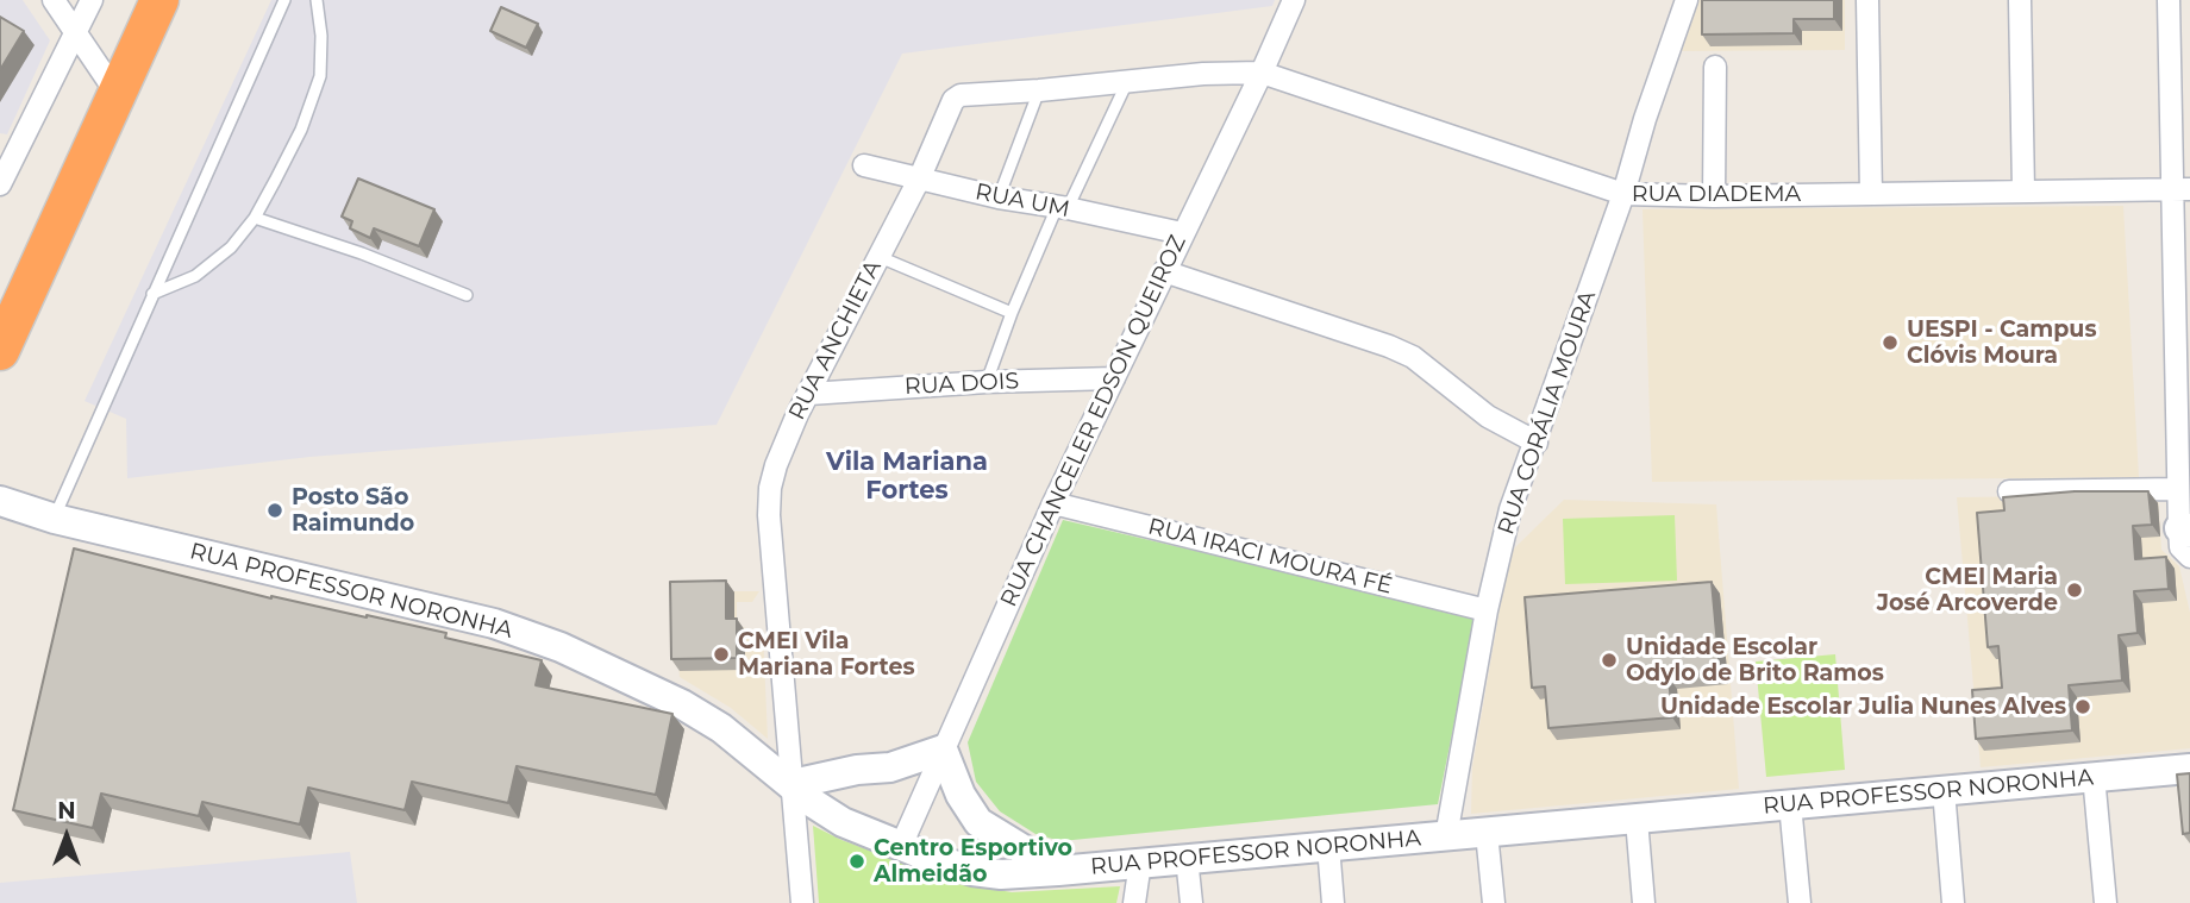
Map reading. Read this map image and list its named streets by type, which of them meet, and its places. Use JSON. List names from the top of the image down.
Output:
{
  "streets": {
    "street": [
      "RUA DIADEMA",
      "RUA UM",
      "RUA ANCHIETA",
      "RUA DOIS",
      "RUA CORÁLIA MOURA",
      "RUA CHANCELER EDSON QUEIROZ",
      "RUA IRACI MOURA FÉ",
      "RUA PROFESSOR NORONHA"
    ]
  },
  "crossings": [
    ["RUA DIADEMA", "RUA ANCHIETA"],
    ["RUA DIADEMA", "RUA CORÁLIA MOURA"],
    ["RUA DIADEMA", "RUA CHANCELER EDSON QUEIROZ"],
    ["RUA UM", "RUA ANCHIETA"],
    ["RUA UM", "RUA CHANCELER EDSON QUEIROZ"],
    ["RUA ANCHIETA", "RUA DOIS"],
    ["RUA ANCHIETA", "RUA CHANCELER EDSON QUEIROZ"],
    ["RUA ANCHIETA", "RUA PROFESSOR NORONHA"],
    ["RUA DOIS", "RUA CHANCELER EDSON QUEIROZ"],
    ["RUA CORÁLIA MOURA", "RUA IRACI MOURA FÉ"],
    ["RUA CORÁLIA MOURA", "RUA PROFESSOR NORONHA"],
    ["RUA CHANCELER EDSON QUEIROZ", "RUA IRACI MOURA FÉ"],
    ["RUA CHANCELER EDSON QUEIROZ", "RUA PROFESSOR NORONHA"]
  ],
  "districts": ["Vila Mariana Fortes"],
  "places": [
    "UESPI - Campus Clóvis Moura",
    "Posto São Raimundo",
    "CMEI Maria José Arcoverde",
    "CMEI Vila Mariana Fortes",
    "Unidade Escolar Odylo de Brito Ramos",
    "Unidade Escolar Julia Nunes Alves",
    "Centro Esportivo Almeidão"
  ],
  "north": "top"
}
